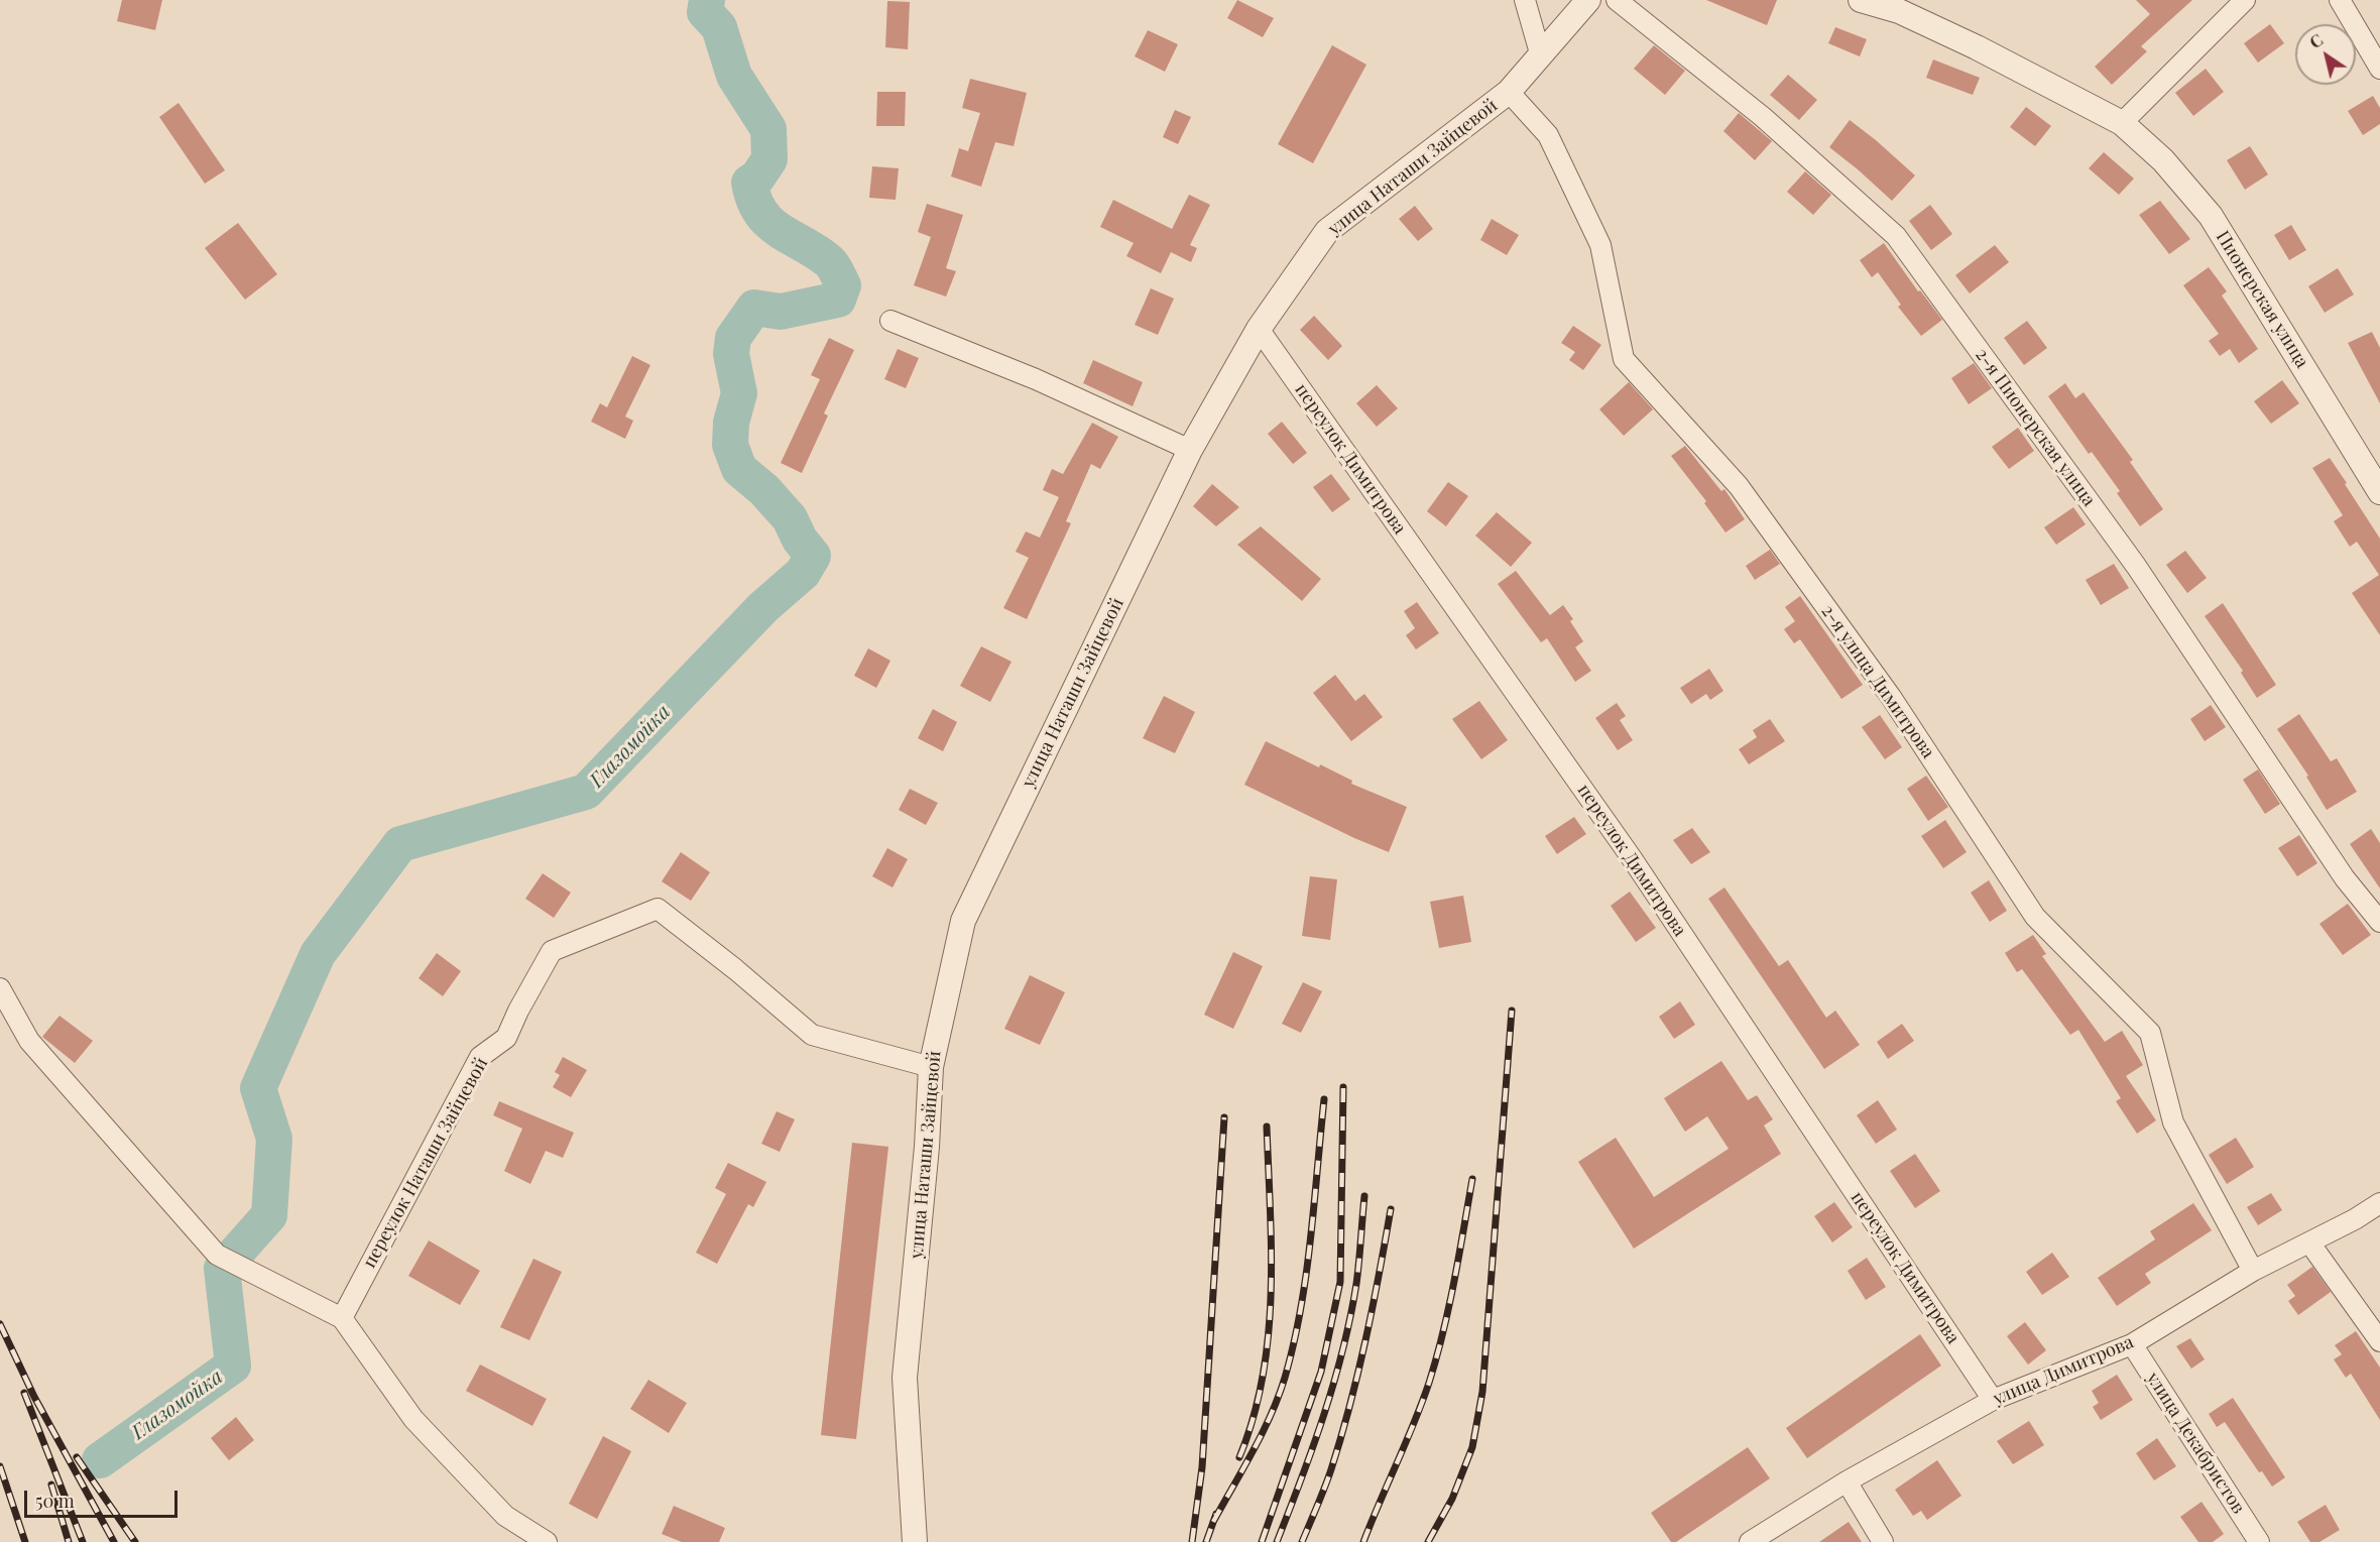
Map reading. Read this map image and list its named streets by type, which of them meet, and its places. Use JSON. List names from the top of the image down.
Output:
{
  "streets": {
    "street": [
      "улица Наташи Зайцевой",
      "Пионерская улица",
      "2-я Пионерская улица",
      "переулок Димитрова",
      "2-я улица Димитрова",
      "переулок Наташи Зайцевой",
      "улица Димитрова",
      "улица Декабристов"
    ]
  },
  "crossings": [
    ["улица Наташи Зайцевой", "переулок Димитрова"],
    ["улица Наташи Зайцевой", "2-я улица Димитрова"],
    ["улица Наташи Зайцевой", "переулок Наташи Зайцевой"],
    ["переулок Димитрова", "улица Димитрова"],
    ["2-я улица Димитрова", "улица Димитрова"],
    ["улица Димитрова", "улица Декабристов"]
  ],
  "water": ["Глазомойка"],
  "scale_bar": "50 m",
  "north": "top left"
}
